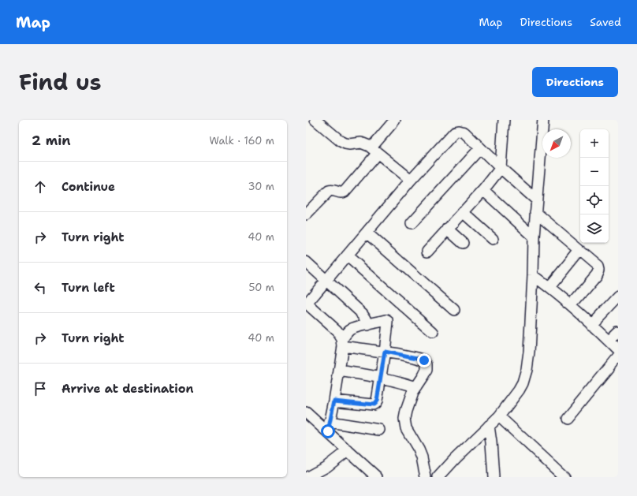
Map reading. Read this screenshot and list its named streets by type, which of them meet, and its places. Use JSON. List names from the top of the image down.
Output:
{
  "north": "bottom left",
  "page": {
    "header": "Map",
    "nav": ["Map", "Directions", "Saved"],
    "title": "Find us",
    "buttons": "Directions",
    "heading": ["2 min", "Walk · 160 m"],
    "map_buttons": ["+", "−"],
    "list": [
      ["Continue", "30 m"],
      ["Turn right", "40 m"],
      ["Turn left", "50 m"],
      ["Turn right", "40 m"],
      "Arrive at destination"
    ]
  }
}
